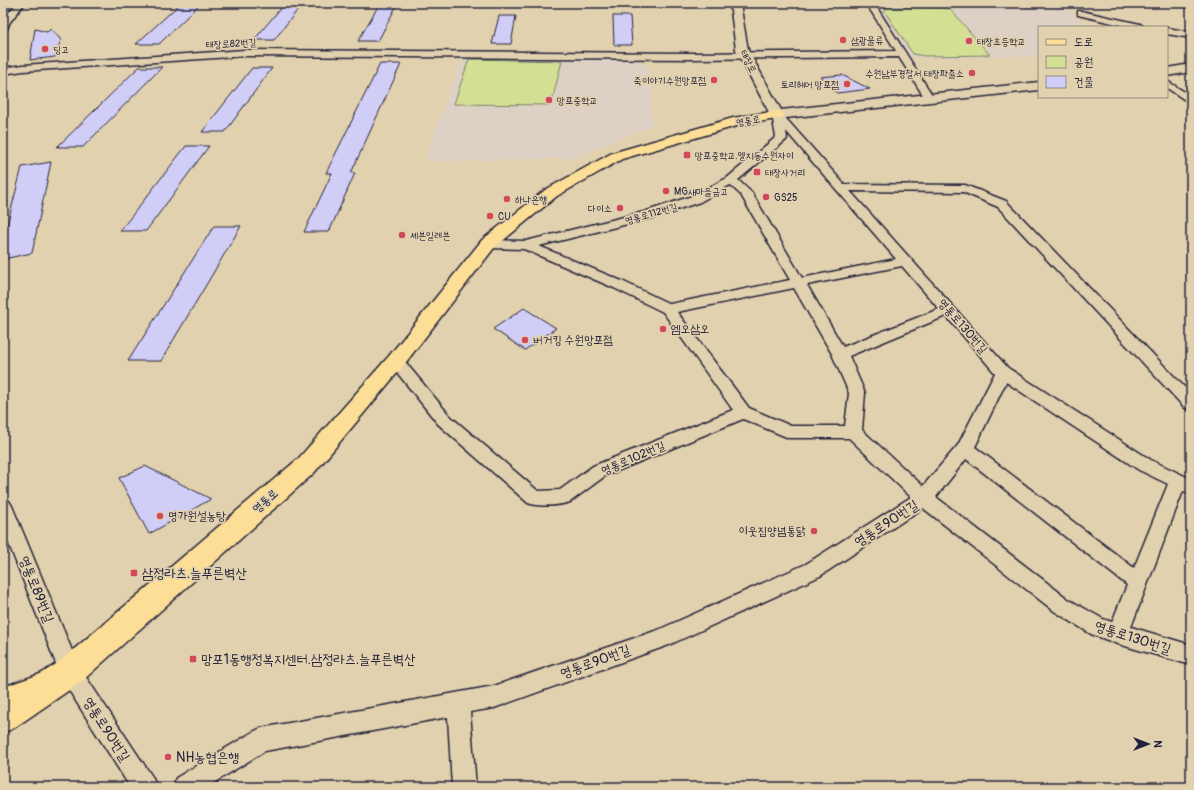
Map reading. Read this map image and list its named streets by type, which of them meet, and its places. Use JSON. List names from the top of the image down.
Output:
{
  "streets": {
    "main road": ["태장로", "영통로"],
    "street": [
      "태장로82번길",
      "영통로112번길",
      "영통로130번길",
      "영통로102번길",
      "영통로90번길",
      "영통로89번길"
    ]
  },
  "crossings": [
    ["태장로82번길", "태장로"],
    ["태장로", "영통로"],
    ["태장로", "영통로112번길"],
    ["태장로", "영통로130번길"],
    ["영통로", "영통로112번길"],
    ["영통로", "영통로130번길"],
    ["영통로", "영통로102번길"],
    ["영통로", "영통로90번길"],
    ["영통로", "영통로89번길"],
    ["영통로112번길", "영통로130번길"],
    ["영통로130번길", "영통로90번길"],
    ["영통로90번길", "영통로89번길"]
  ],
  "places": {
    "other": [
      "삼광물류",
      "태장초등학교",
      "딩고",
      "수원남부경찰서 태장파출소",
      "죽이야기수원망포점",
      "토리헤어 망포점",
      "망포중학교",
      "MG새마을금고",
      "GS25",
      "하나은행",
      "다이소",
      "CU",
      "세븐일레븐",
      "엠오삼오",
      "버거킹 수원망포점",
      "명가원설농탕",
      "이웃집양념통닭",
      "NH농협은행"
    ],
    "transit": [
      "망포중학교.엘지동수원자이",
      "태장사거리",
      "삼정라츠.늘푸른벽산",
      "망포1동행정복지센터.삼정라츠.늘푸른벽산"
    ]
  },
  "legend": ["도로", "공원", "건물"],
  "north": "right"
}
